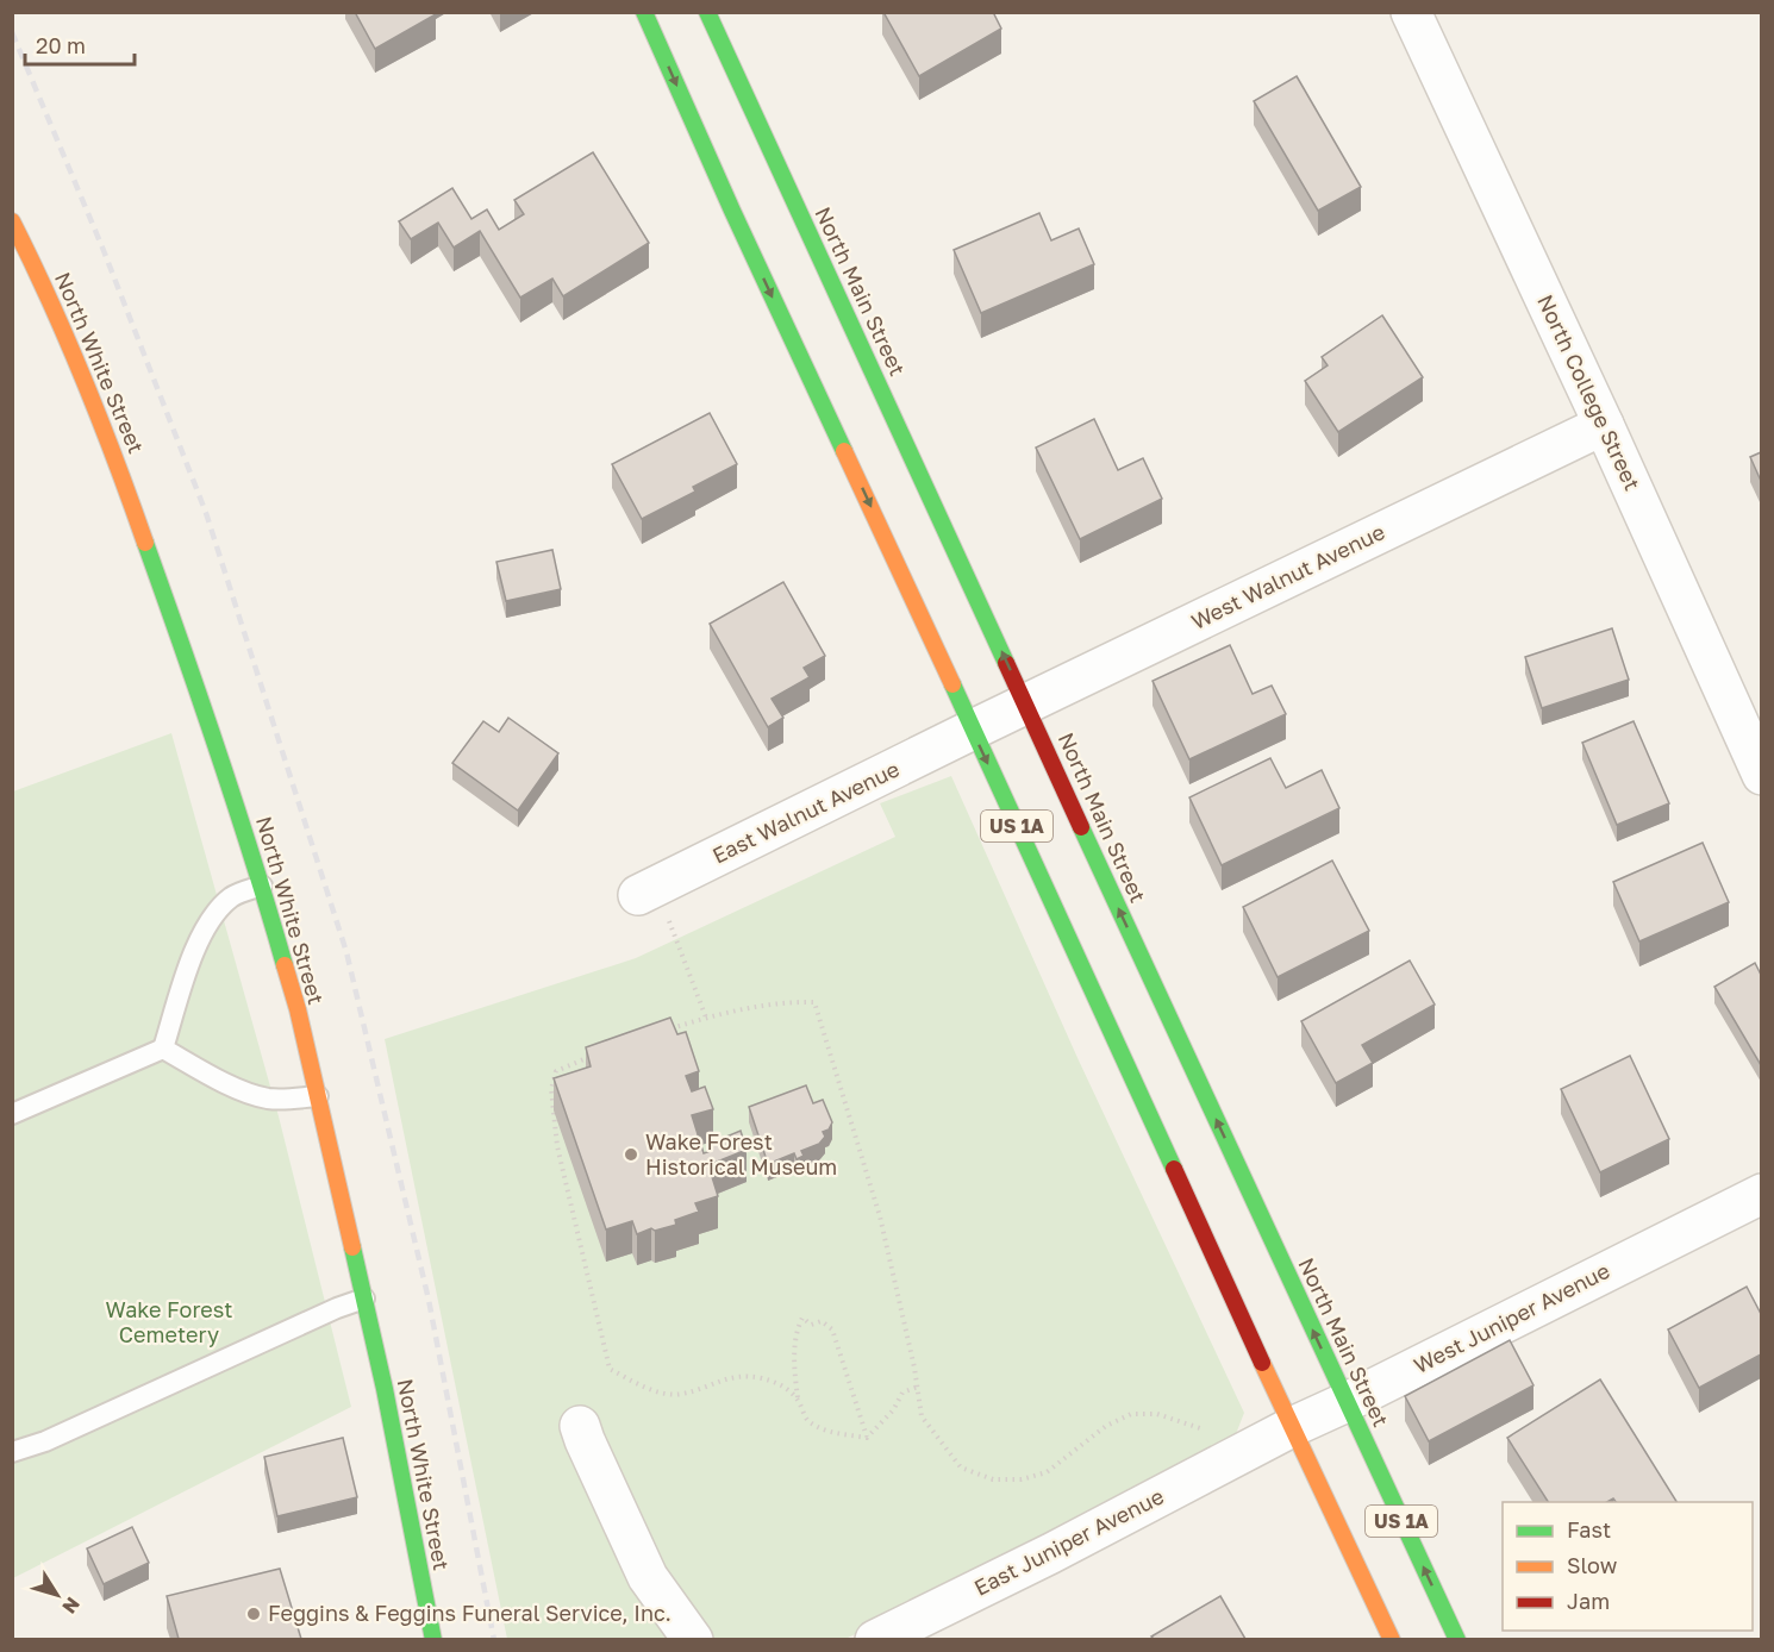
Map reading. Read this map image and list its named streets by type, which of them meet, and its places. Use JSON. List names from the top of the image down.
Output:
{
  "streets": {
    "main road": ["North Main Street", "North White Street", "US 1A"],
    "street": [
      "North College Street",
      "West Walnut Avenue",
      "East Walnut Avenue",
      "West Juniper Avenue",
      "East Juniper Avenue"
    ]
  },
  "crossings": [
    ["North Main Street", "West Walnut Avenue"],
    ["North Main Street", "West Juniper Avenue"],
    ["North College Street", "West Walnut Avenue"],
    ["West Walnut Avenue", "East Walnut Avenue"],
    ["West Walnut Avenue", "US 1A"],
    ["East Walnut Avenue", "US 1A"],
    ["US 1A", "West Juniper Avenue"],
    ["US 1A", "East Juniper Avenue"],
    ["West Juniper Avenue", "East Juniper Avenue"]
  ],
  "parks": ["Wake Forest Cemetery"],
  "places": ["Wake Forest Historical Museum", "Feggins & Feggins Funeral Service, Inc."],
  "legend": ["Fast", "Slow", "Jam"],
  "scale_bar": "20 m",
  "north": "bottom right"
}
